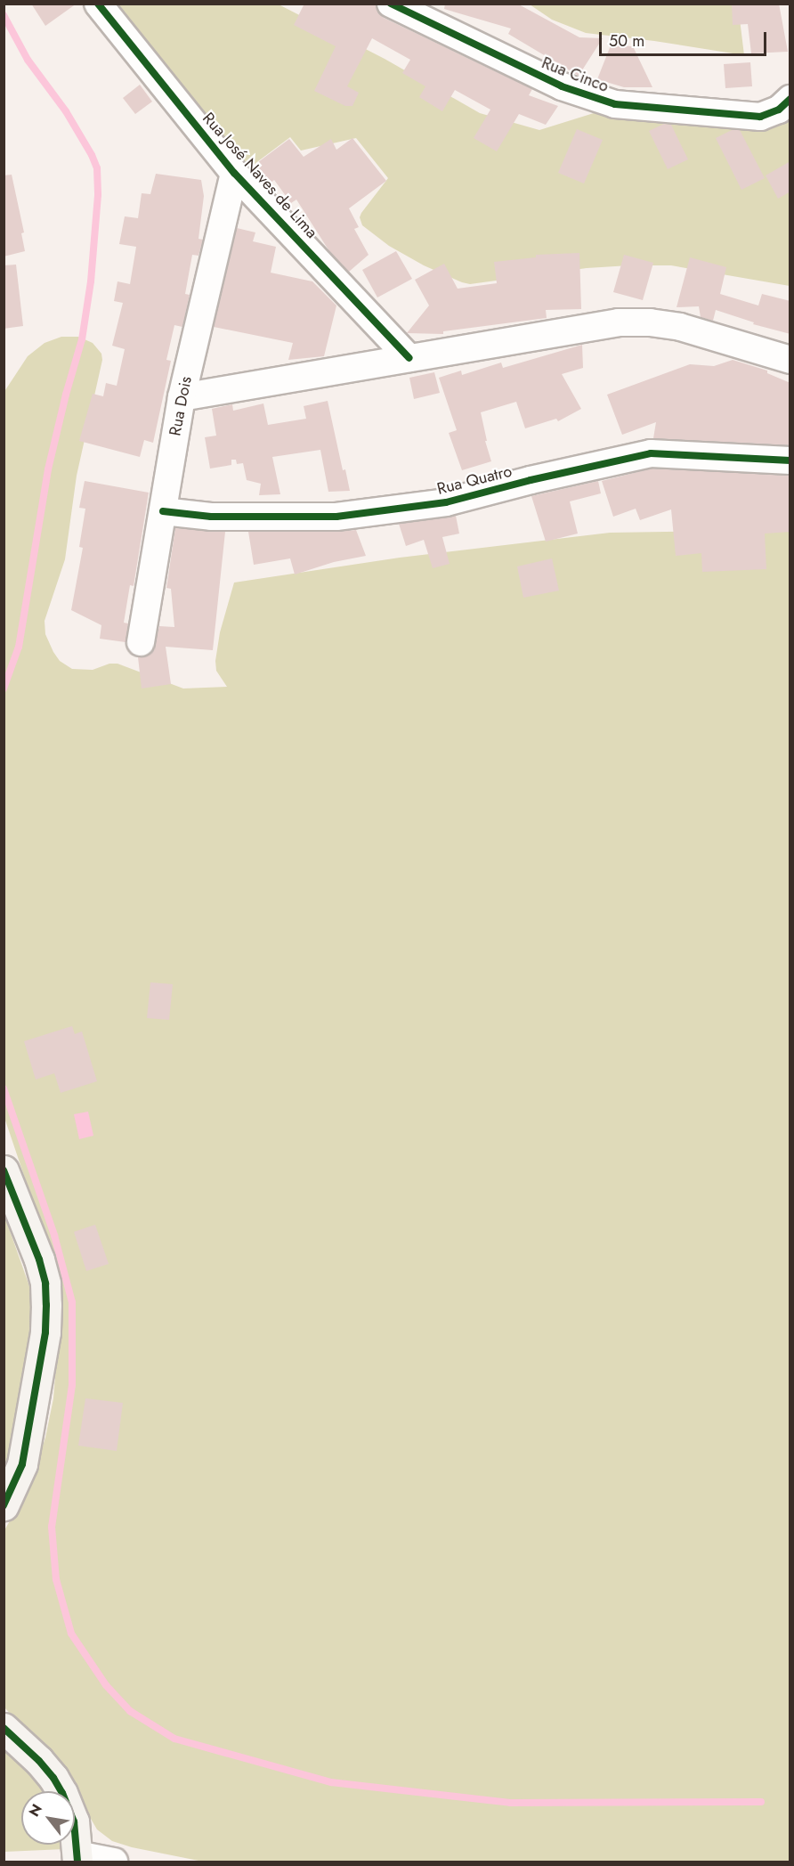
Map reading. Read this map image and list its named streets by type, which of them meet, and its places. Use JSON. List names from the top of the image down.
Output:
{
  "streets": {
    "street": [
      "Rua Cinco",
      "Rua José Naves de Lima",
      "Rua Dois",
      "Rua Quatro"
    ]
  },
  "crossings": [
    ["Rua José Naves de Lima", "Rua Dois"],
    ["Rua Dois", "Rua Quatro"]
  ],
  "scale_bar": "50 m",
  "north": "top left"
}
